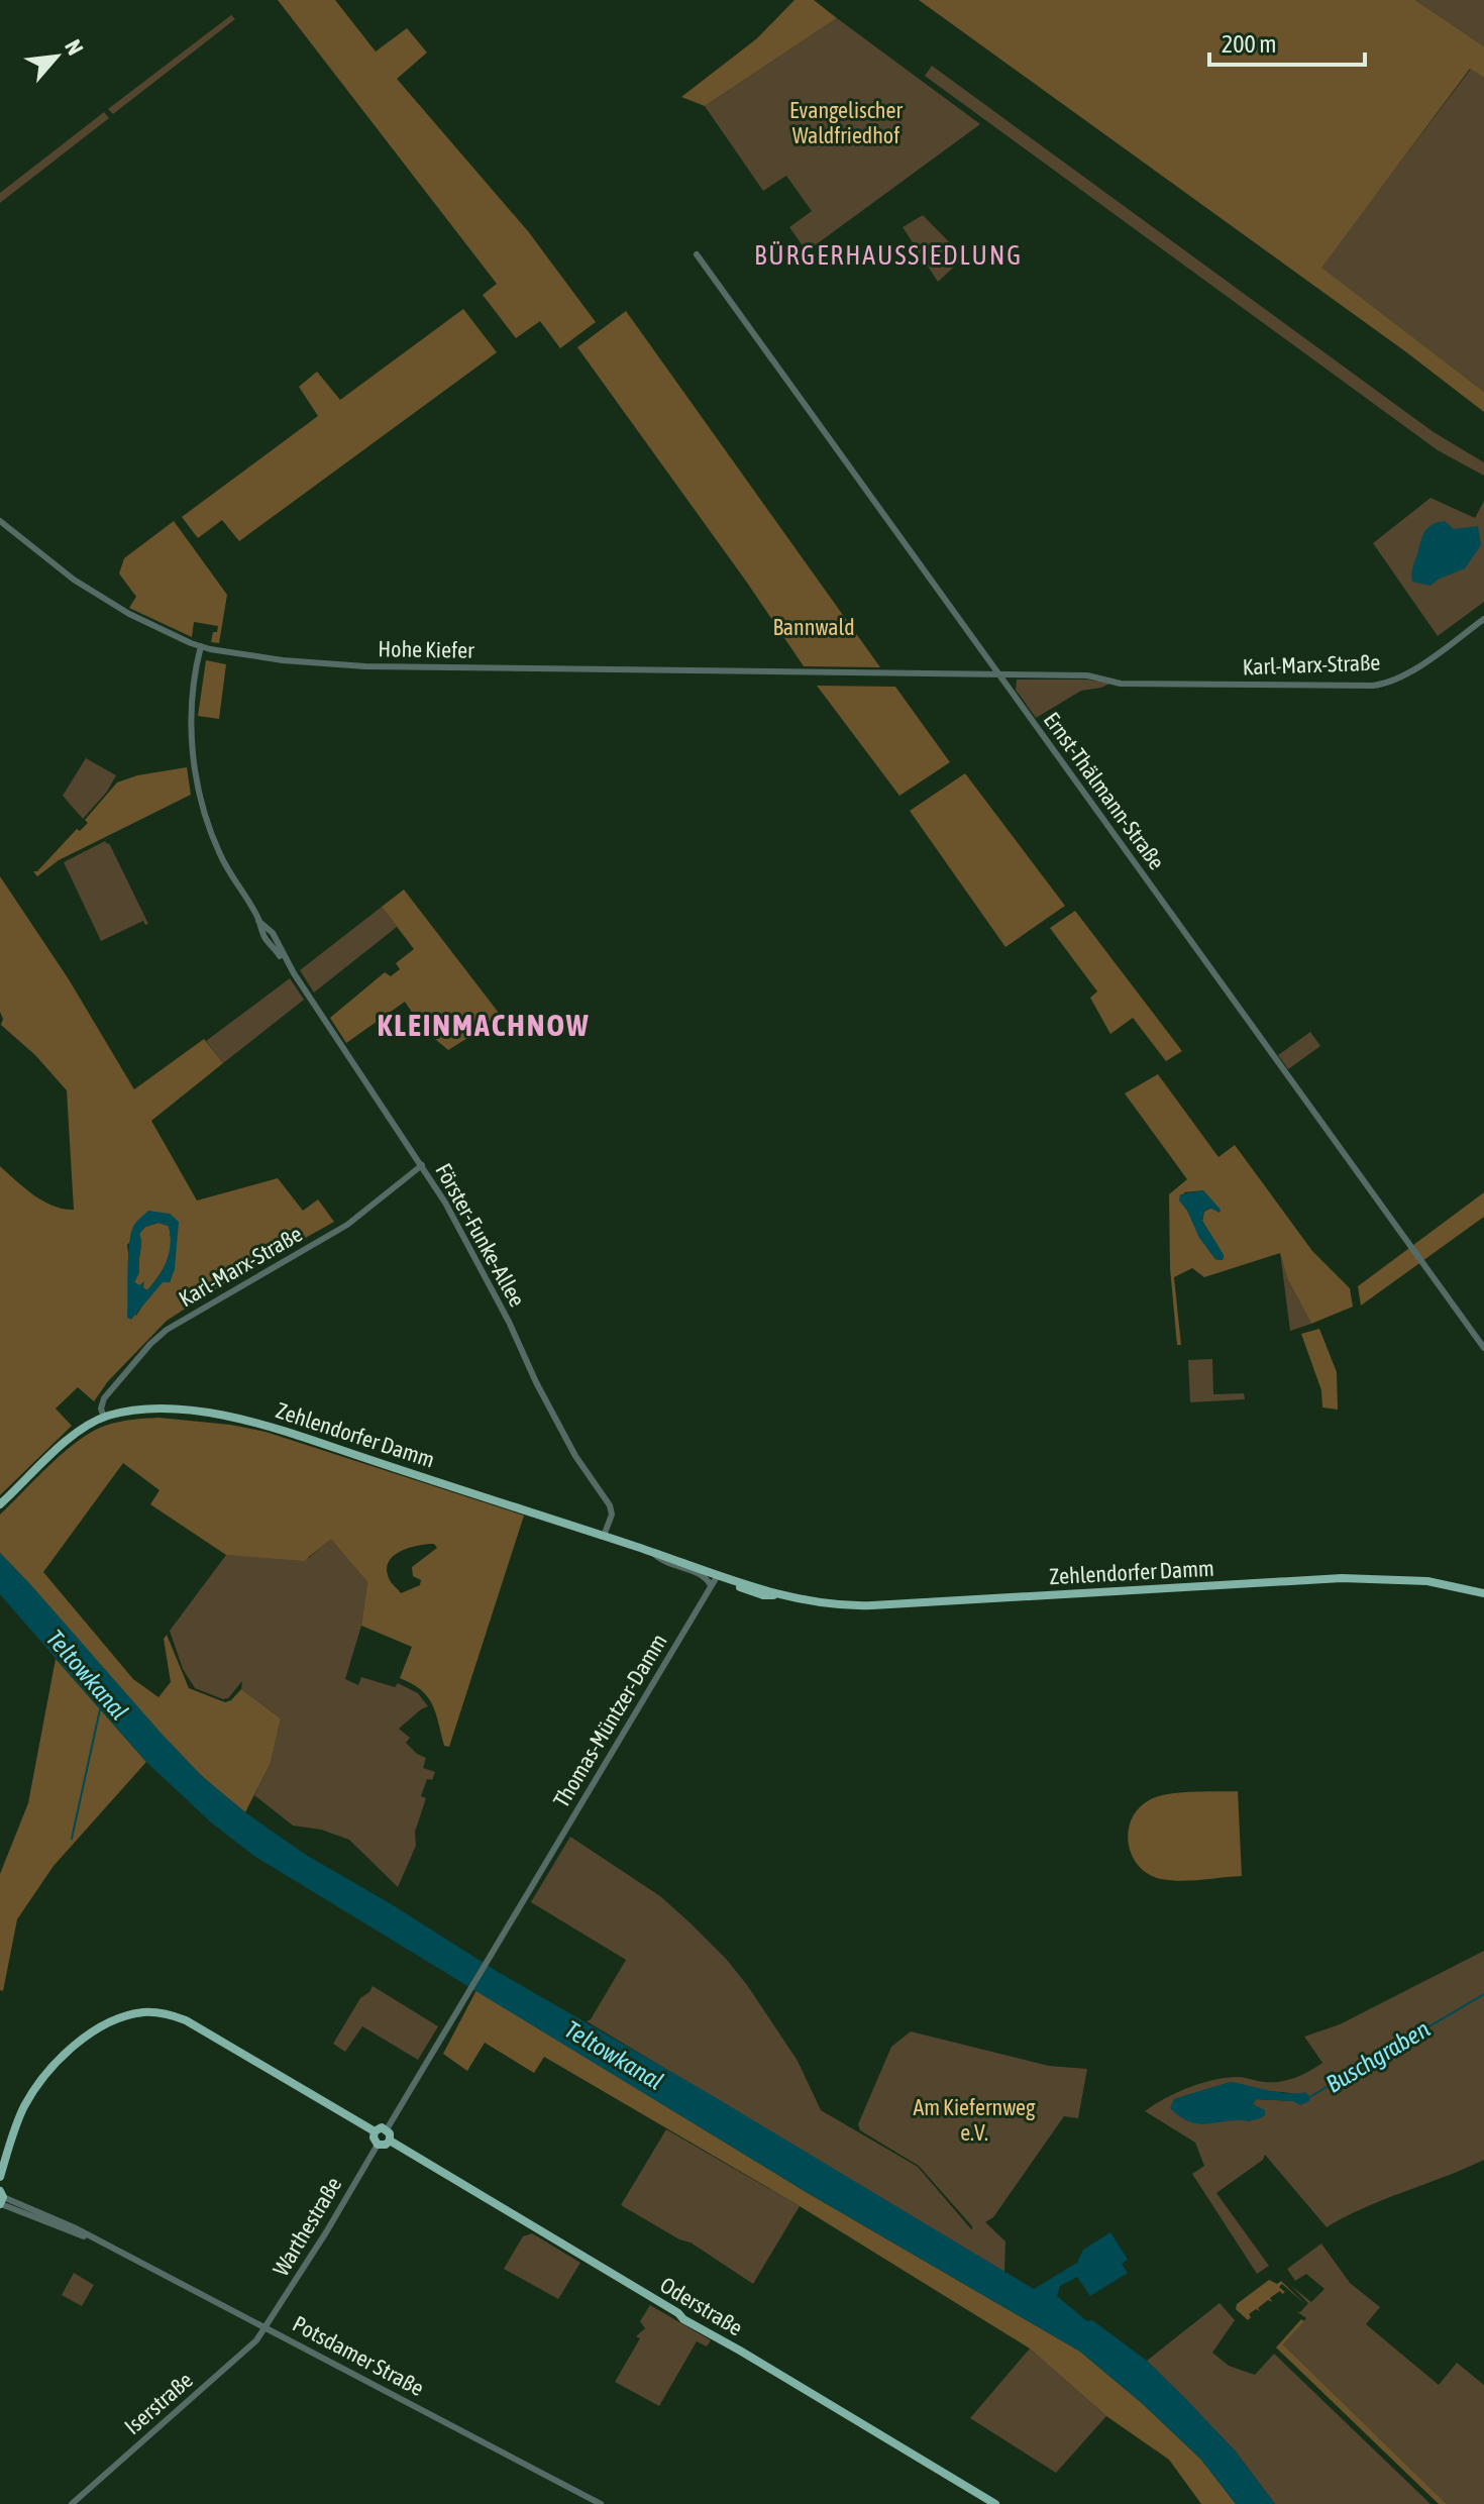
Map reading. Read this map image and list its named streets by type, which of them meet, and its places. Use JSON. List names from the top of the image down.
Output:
{
  "streets": {
    "main road": ["Zehlendorfer Damm", "Oderstraße"],
    "street": [
      "Hohe Kiefer",
      "Karl-Marx-Straße",
      "Ernst-Thälmann-Straße",
      "Förster-Funke-Allee",
      "Thomas-Müntzer-Damm",
      "Warthestraße",
      "Potsdamer Straße",
      "Iserstraße"
    ]
  },
  "crossings": [
    ["Hohe Kiefer", "Karl-Marx-Straße"],
    ["Hohe Kiefer", "Ernst-Thälmann-Straße"],
    ["Hohe Kiefer", "Förster-Funke-Allee"],
    ["Karl-Marx-Straße", "Förster-Funke-Allee"],
    ["Karl-Marx-Straße", "Zehlendorfer Damm"],
    ["Förster-Funke-Allee", "Zehlendorfer Damm"],
    ["Zehlendorfer Damm", "Thomas-Müntzer-Damm"],
    ["Thomas-Müntzer-Damm", "Warthestraße"],
    ["Thomas-Müntzer-Damm", "Oderstraße"],
    ["Warthestraße", "Oderstraße"],
    ["Warthestraße", "Potsdamer Straße"],
    ["Warthestraße", "Iserstraße"],
    ["Potsdamer Straße", "Iserstraße"]
  ],
  "districts": ["BÜRGERHAUSSIEDLUNG", "KLEINMACHNOW"],
  "water": ["Teltowkanal", "Buschgraben"],
  "parks": ["Evangelischer Waldfriedhof", "Bannwald", "Am Kiefernweg e.V."],
  "scale_bar": "200 m",
  "north": "top right"
}
